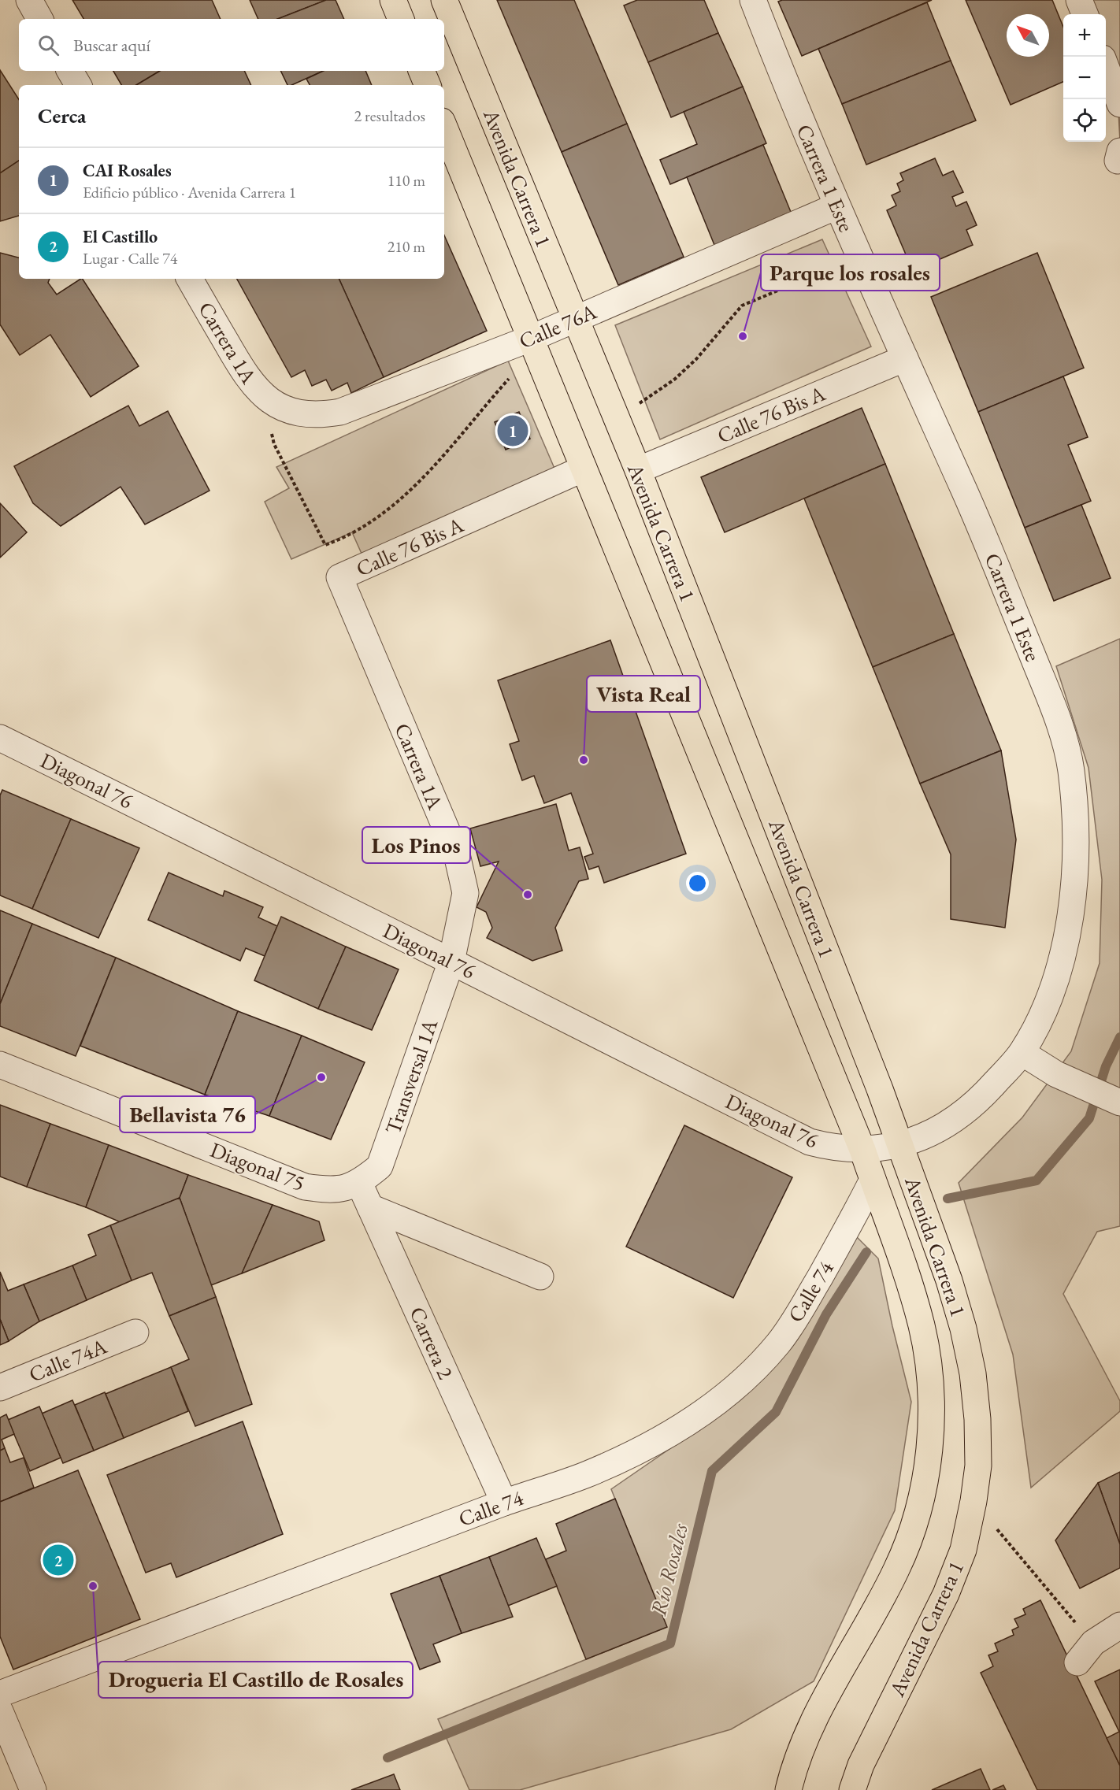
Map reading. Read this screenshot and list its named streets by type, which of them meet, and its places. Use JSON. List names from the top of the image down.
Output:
{
  "streets": {
    "main road": ["Avenida Carrera 1"],
    "street": [
      "Carrera 1 Este",
      "Calle 76A",
      "Carrera 1A",
      "Calle 76 Bis A",
      "Diagonal 76",
      "Transversal 1A",
      "Diagonal 75",
      "Calle 74",
      "Carrera 2",
      "Calle 74A"
    ]
  },
  "crossings": [
    ["Avenida Carrera 1", "Carrera 1 Este"],
    ["Avenida Carrera 1", "Calle 76A"],
    ["Avenida Carrera 1", "Calle 76 Bis A"],
    ["Avenida Carrera 1", "Diagonal 76"],
    ["Avenida Carrera 1", "Calle 74"],
    ["Carrera 1 Este", "Calle 76A"],
    ["Carrera 1 Este", "Calle 76 Bis A"],
    ["Carrera 1 Este", "Diagonal 76"],
    ["Calle 76A", "Carrera 1A"],
    ["Carrera 1A", "Calle 76 Bis A"],
    ["Carrera 1A", "Diagonal 76"],
    ["Carrera 1A", "Transversal 1A"],
    ["Diagonal 76", "Transversal 1A"],
    ["Transversal 1A", "Diagonal 75"],
    ["Transversal 1A", "Carrera 2"],
    ["Diagonal 75", "Carrera 2"],
    ["Calle 74", "Carrera 2"]
  ],
  "water": ["Río Rosales"],
  "places": [
    "Parque los rosales",
    "Vista Real",
    "Los Pinos",
    "Bellavista 76",
    "Drogueria El Castillo de Rosales"
  ],
  "north": "top left",
  "page": {
    "map_buttons": ["+", "−"],
    "search": "Buscar aquí",
    "heading": ["Cerca", "2 resultados"],
    "list": [
      {
        "mark": "1",
        "name": "CAI Rosales",
        "note": "Edificio público · Avenida Carrera 1",
        "value": "110 m"
      },
      {
        "mark": "2",
        "name": "El Castillo",
        "note": "Lugar · Calle 74",
        "value": "210 m"
      }
    ],
    "pins": ["1", "2"]
  }
}
